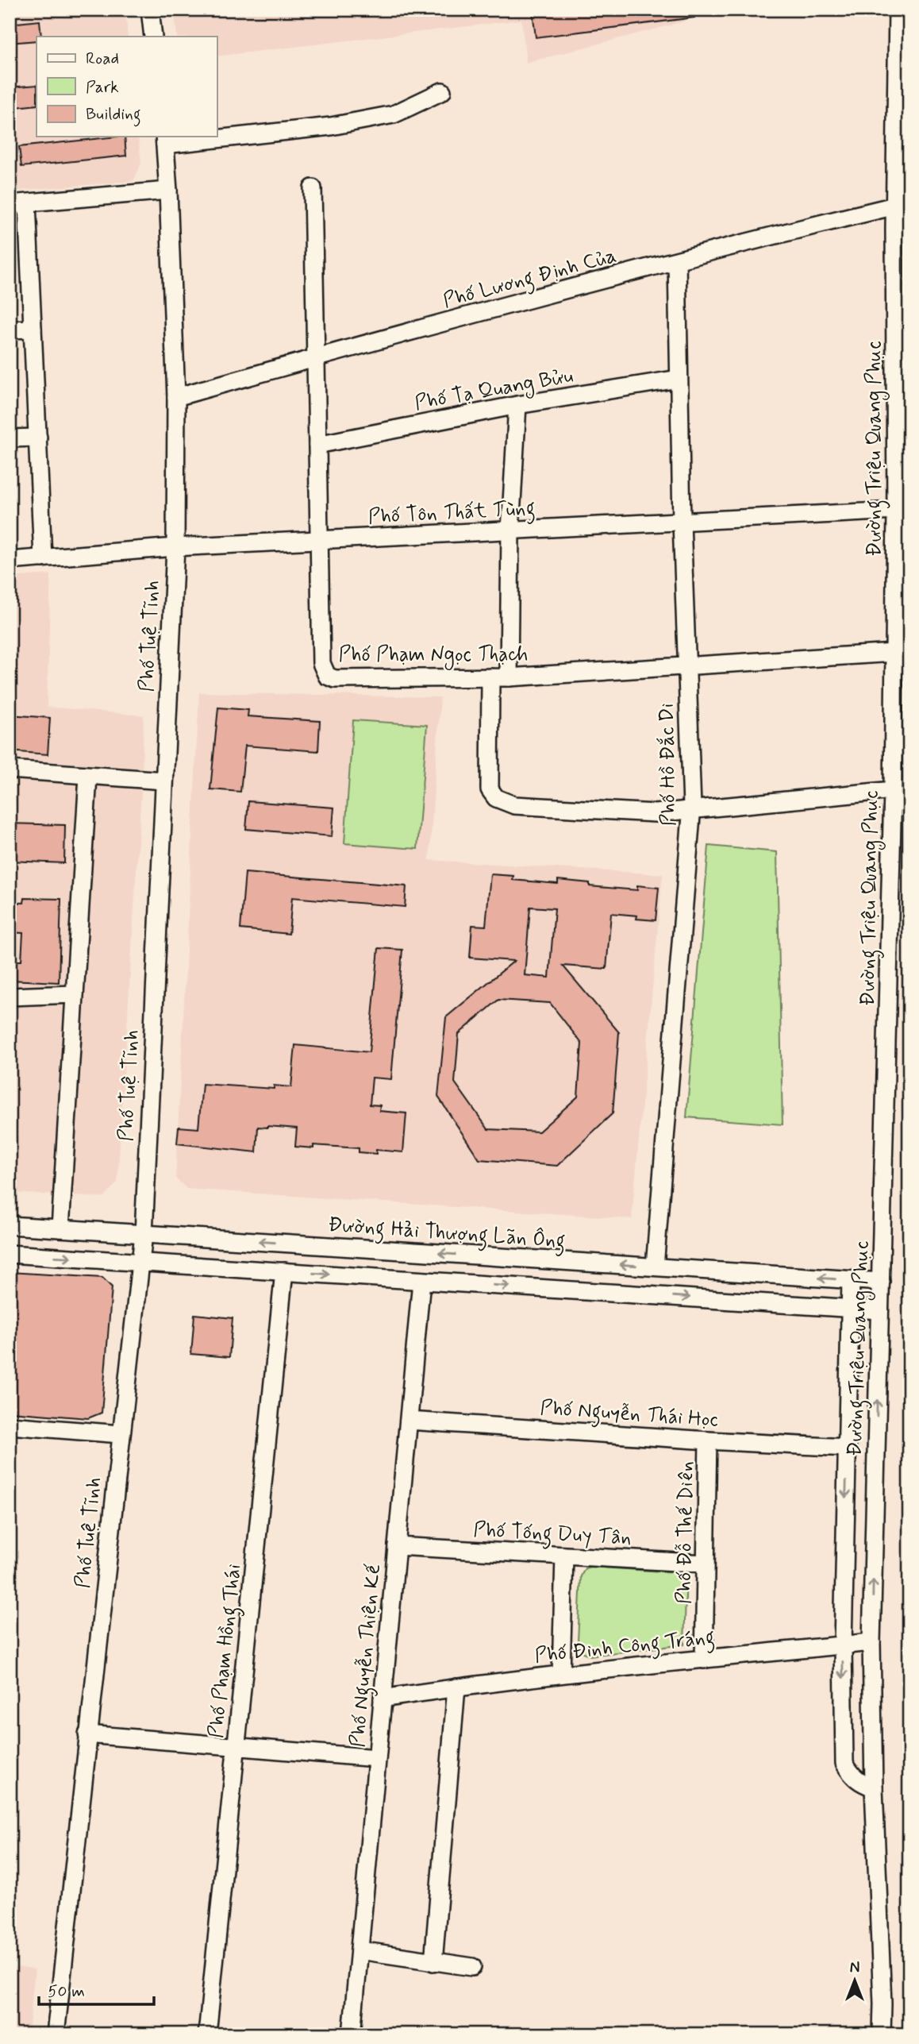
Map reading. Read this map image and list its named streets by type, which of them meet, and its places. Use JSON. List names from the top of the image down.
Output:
{
  "streets": {
    "street": [
      "Phố Lương Định Của",
      "Phố Tạ Quang Bửu",
      "Đường Triệu Quang Phục",
      "Phố Tôn Thất Tùng",
      "Phố Tuệ Tĩnh",
      "Phố Phạm Ngọc Thạch",
      "Phố Hồ Đắc Di",
      "Đường Hải Thượng Lãn Ông",
      "Phố Nguyễn Thái Học",
      "Phố Tống Duy Tân",
      "Phố Đỗ Thế Diên",
      "Phố Đinh Công Tráng",
      "Phố Phạm Hồng Thái",
      "Phố Nguyễn Thiện Kế"
    ]
  },
  "crossings": [
    ["Phố Lương Định Của", "Đường Triệu Quang Phục"],
    ["Phố Lương Định Của", "Phố Tuệ Tĩnh"],
    ["Phố Lương Định Của", "Phố Phạm Ngọc Thạch"],
    ["Phố Lương Định Của", "Phố Hồ Đắc Di"],
    ["Phố Tạ Quang Bửu", "Phố Phạm Ngọc Thạch"],
    ["Phố Tạ Quang Bửu", "Phố Hồ Đắc Di"],
    ["Đường Triệu Quang Phục", "Phố Tôn Thất Tùng"],
    ["Đường Triệu Quang Phục", "Phố Phạm Ngọc Thạch"],
    ["Đường Triệu Quang Phục", "Đường Hải Thượng Lãn Ông"],
    ["Đường Triệu Quang Phục", "Phố Nguyễn Thái Học"],
    ["Đường Triệu Quang Phục", "Phố Đinh Công Tráng"],
    ["Phố Tôn Thất Tùng", "Phố Tuệ Tĩnh"],
    ["Phố Tôn Thất Tùng", "Phố Phạm Ngọc Thạch"],
    ["Phố Tôn Thất Tùng", "Phố Hồ Đắc Di"],
    ["Phố Tuệ Tĩnh", "Đường Hải Thượng Lãn Ông"],
    ["Phố Phạm Ngọc Thạch", "Phố Hồ Đắc Di"],
    ["Phố Hồ Đắc Di", "Đường Hải Thượng Lãn Ông"],
    ["Phố Nguyễn Thái Học", "Phố Đỗ Thế Diên"],
    ["Phố Nguyễn Thái Học", "Phố Nguyễn Thiện Kế"],
    ["Phố Tống Duy Tân", "Phố Đỗ Thế Diên"],
    ["Phố Tống Duy Tân", "Phố Nguyễn Thiện Kế"],
    ["Phố Đỗ Thế Diên", "Phố Đinh Công Tráng"],
    ["Phố Đinh Công Tráng", "Phố Nguyễn Thiện Kế"]
  ],
  "legend": ["Road", "Park", "Building"],
  "scale_bar": "50 m",
  "north": "top"
}
